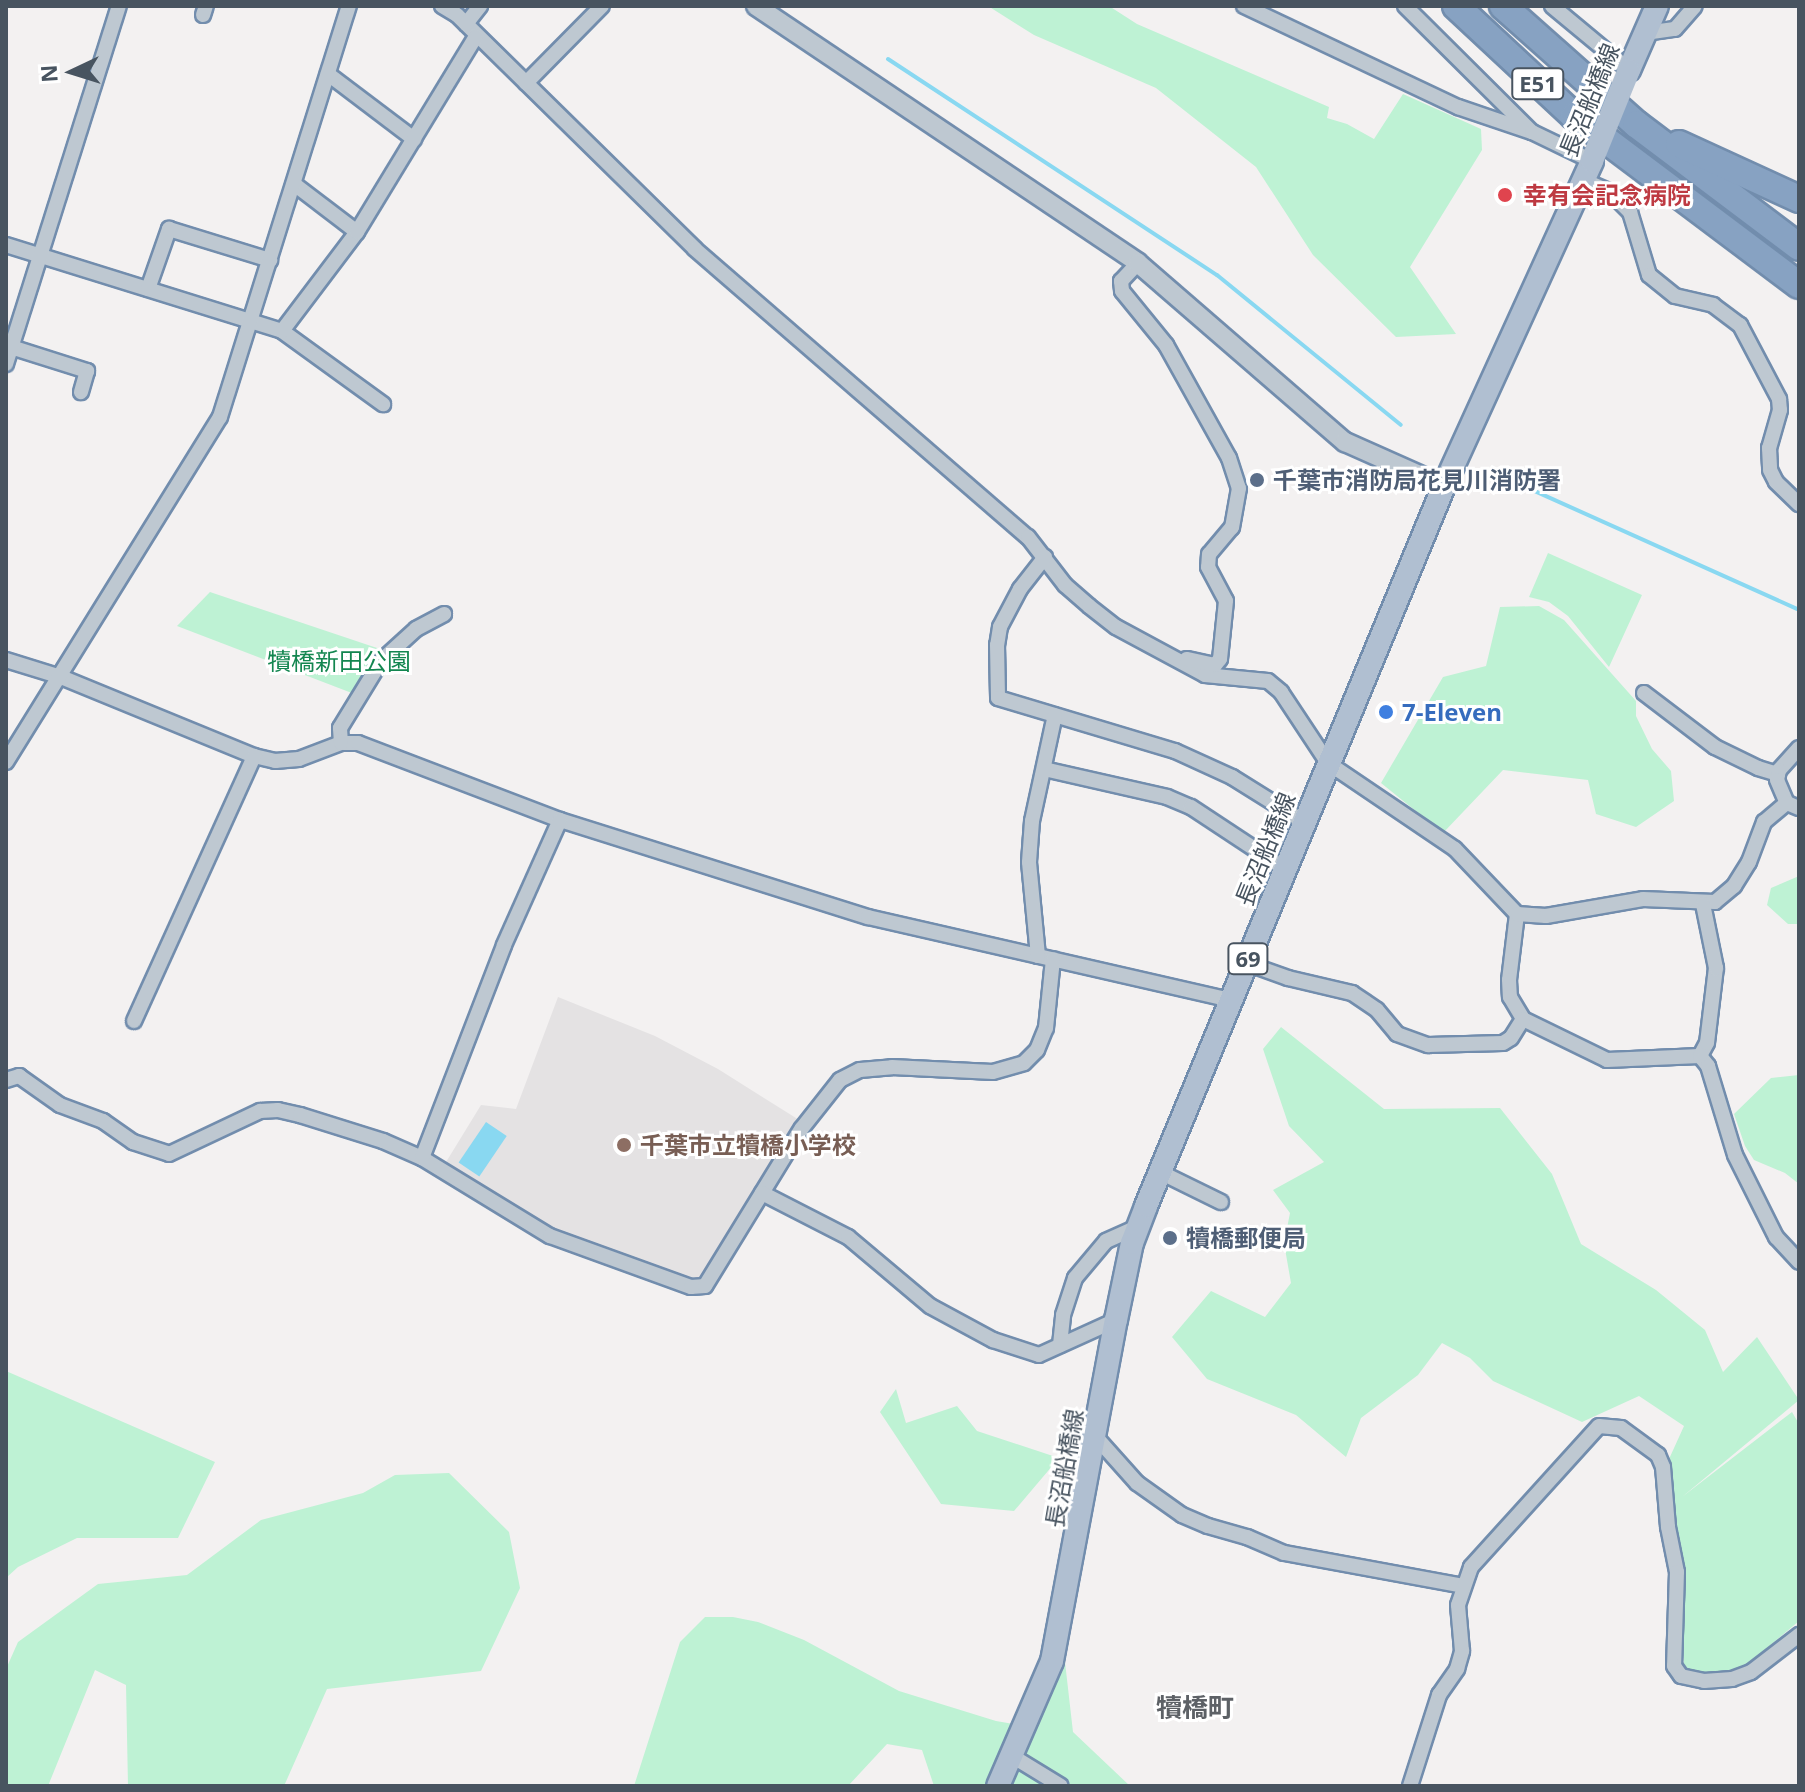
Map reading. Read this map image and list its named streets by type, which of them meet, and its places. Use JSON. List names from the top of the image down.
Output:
{
  "streets": {
    "highway": ["E51"],
    "main road": ["長沼船橋線", "69"]
  },
  "districts": ["犢橋町"],
  "parks": ["犢橋新田公園"],
  "places": [
    "幸有会記念病院",
    "千葉市消防局花見川消防署",
    "7-Eleven",
    "千葉市立犢橋小学校",
    "犢橋郵便局"
  ],
  "north": "left"
}
